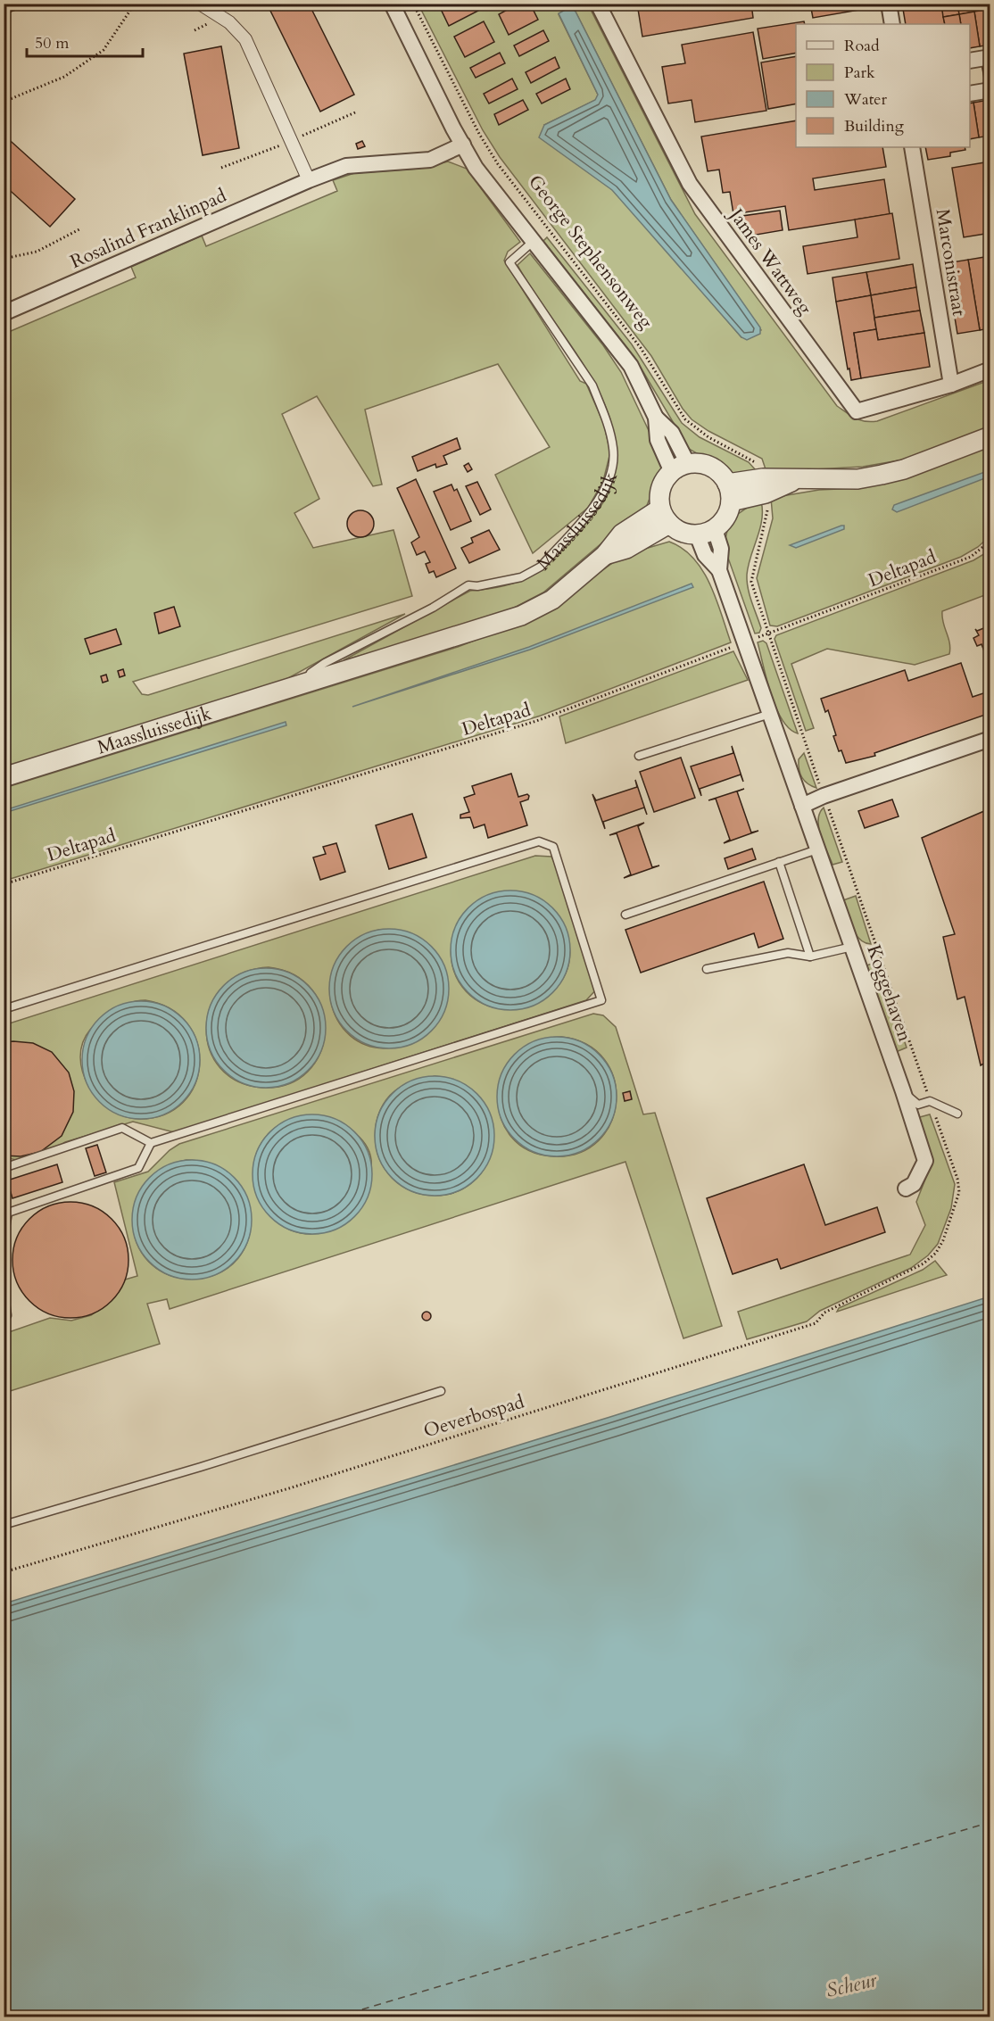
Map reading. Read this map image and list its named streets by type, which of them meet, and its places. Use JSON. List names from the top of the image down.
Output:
{
  "streets": {
    "street": [
      "Rosalind Franklinpad",
      "George Stephensonweg",
      "James Wattweg",
      "Marconistraat",
      "Maassluissedijk",
      "Koggehaven"
    ],
    "path": ["Deltapad", "Oeverbospad"]
  },
  "crossings": [
    ["Rosalind Franklinpad", "George Stephensonweg"],
    ["George Stephensonweg", "Maassluissedijk"],
    ["George Stephensonweg", "Koggehaven"],
    ["James Wattweg", "Marconistraat"],
    ["Maassluissedijk", "Koggehaven"],
    ["Deltapad", "Koggehaven"]
  ],
  "water": ["Scheur"],
  "legend": [
    "Road",
    "Park",
    "Water",
    "Building"
  ],
  "scale_bar": "50 m"
}
